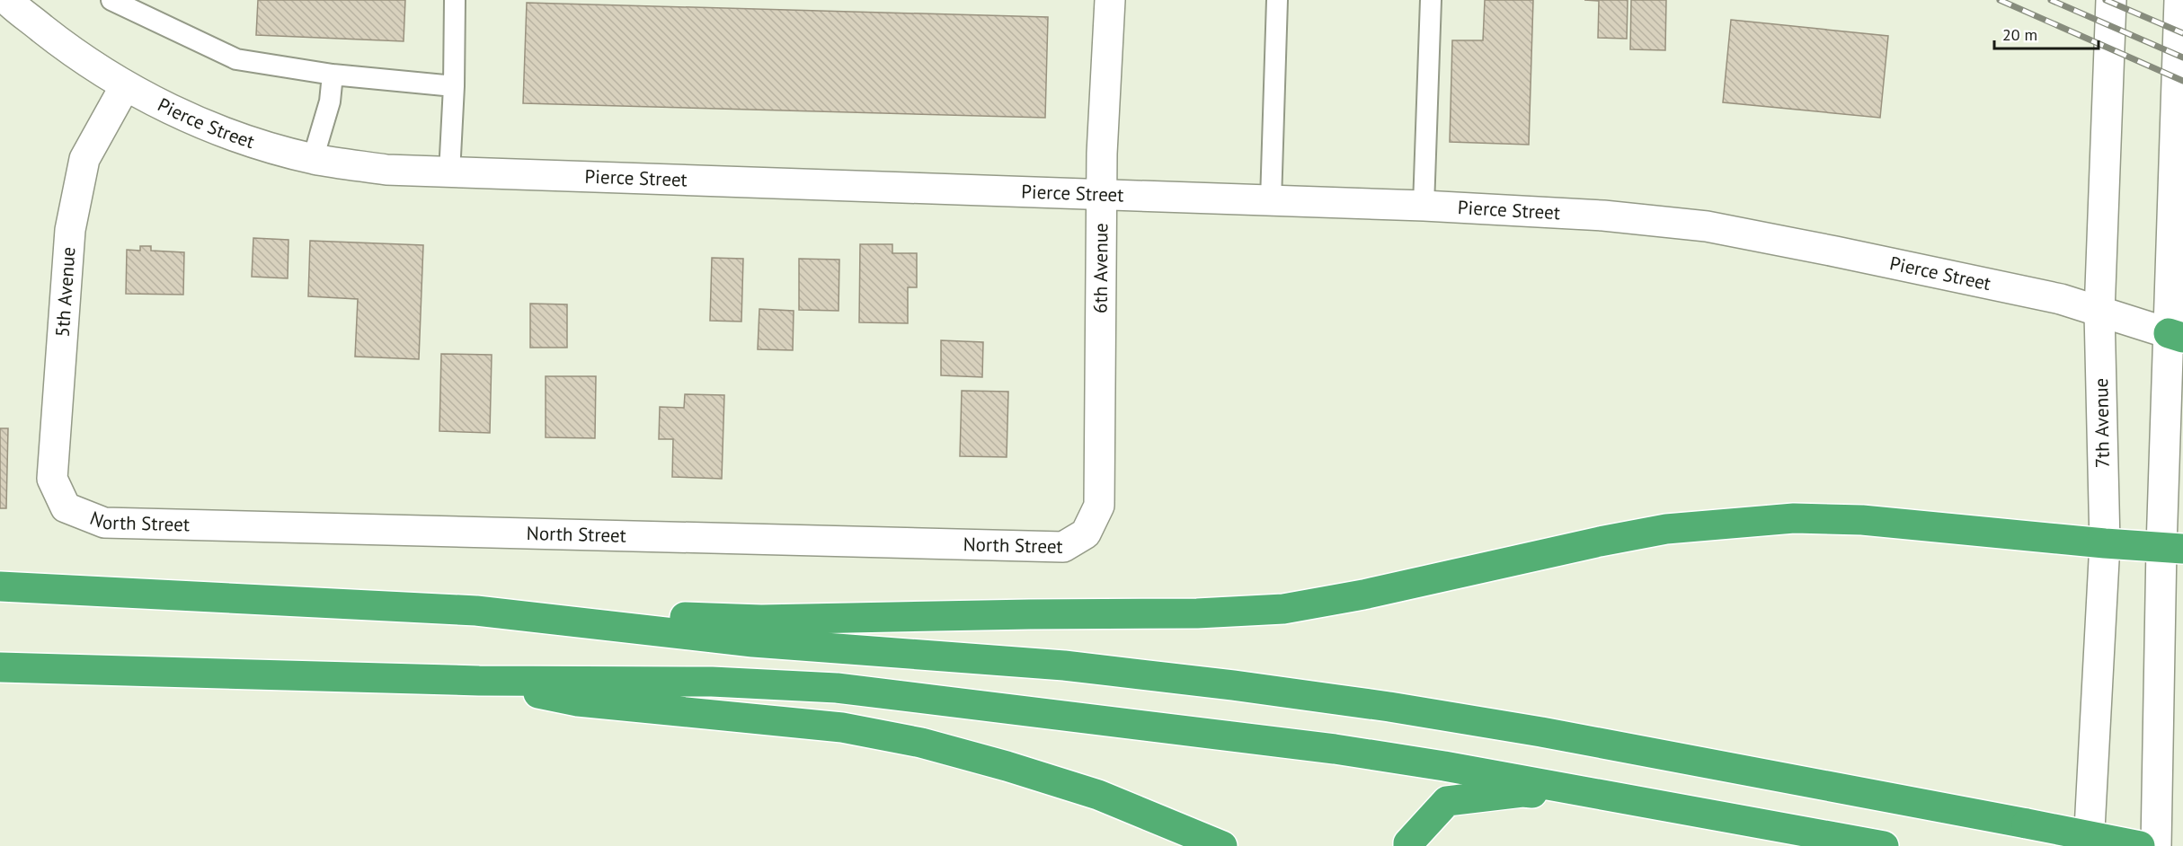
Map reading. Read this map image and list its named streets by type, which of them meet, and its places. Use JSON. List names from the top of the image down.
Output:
{
  "streets": {
    "street": [
      "Pierce Street",
      "6th Avenue",
      "5th Avenue",
      "7th Avenue",
      "North Street"
    ]
  },
  "crossings": [
    ["Pierce Street", "6th Avenue"],
    ["Pierce Street", "5th Avenue"],
    ["Pierce Street", "7th Avenue"],
    ["6th Avenue", "North Street"],
    ["5th Avenue", "North Street"]
  ],
  "scale_bar": "20 m"
}
